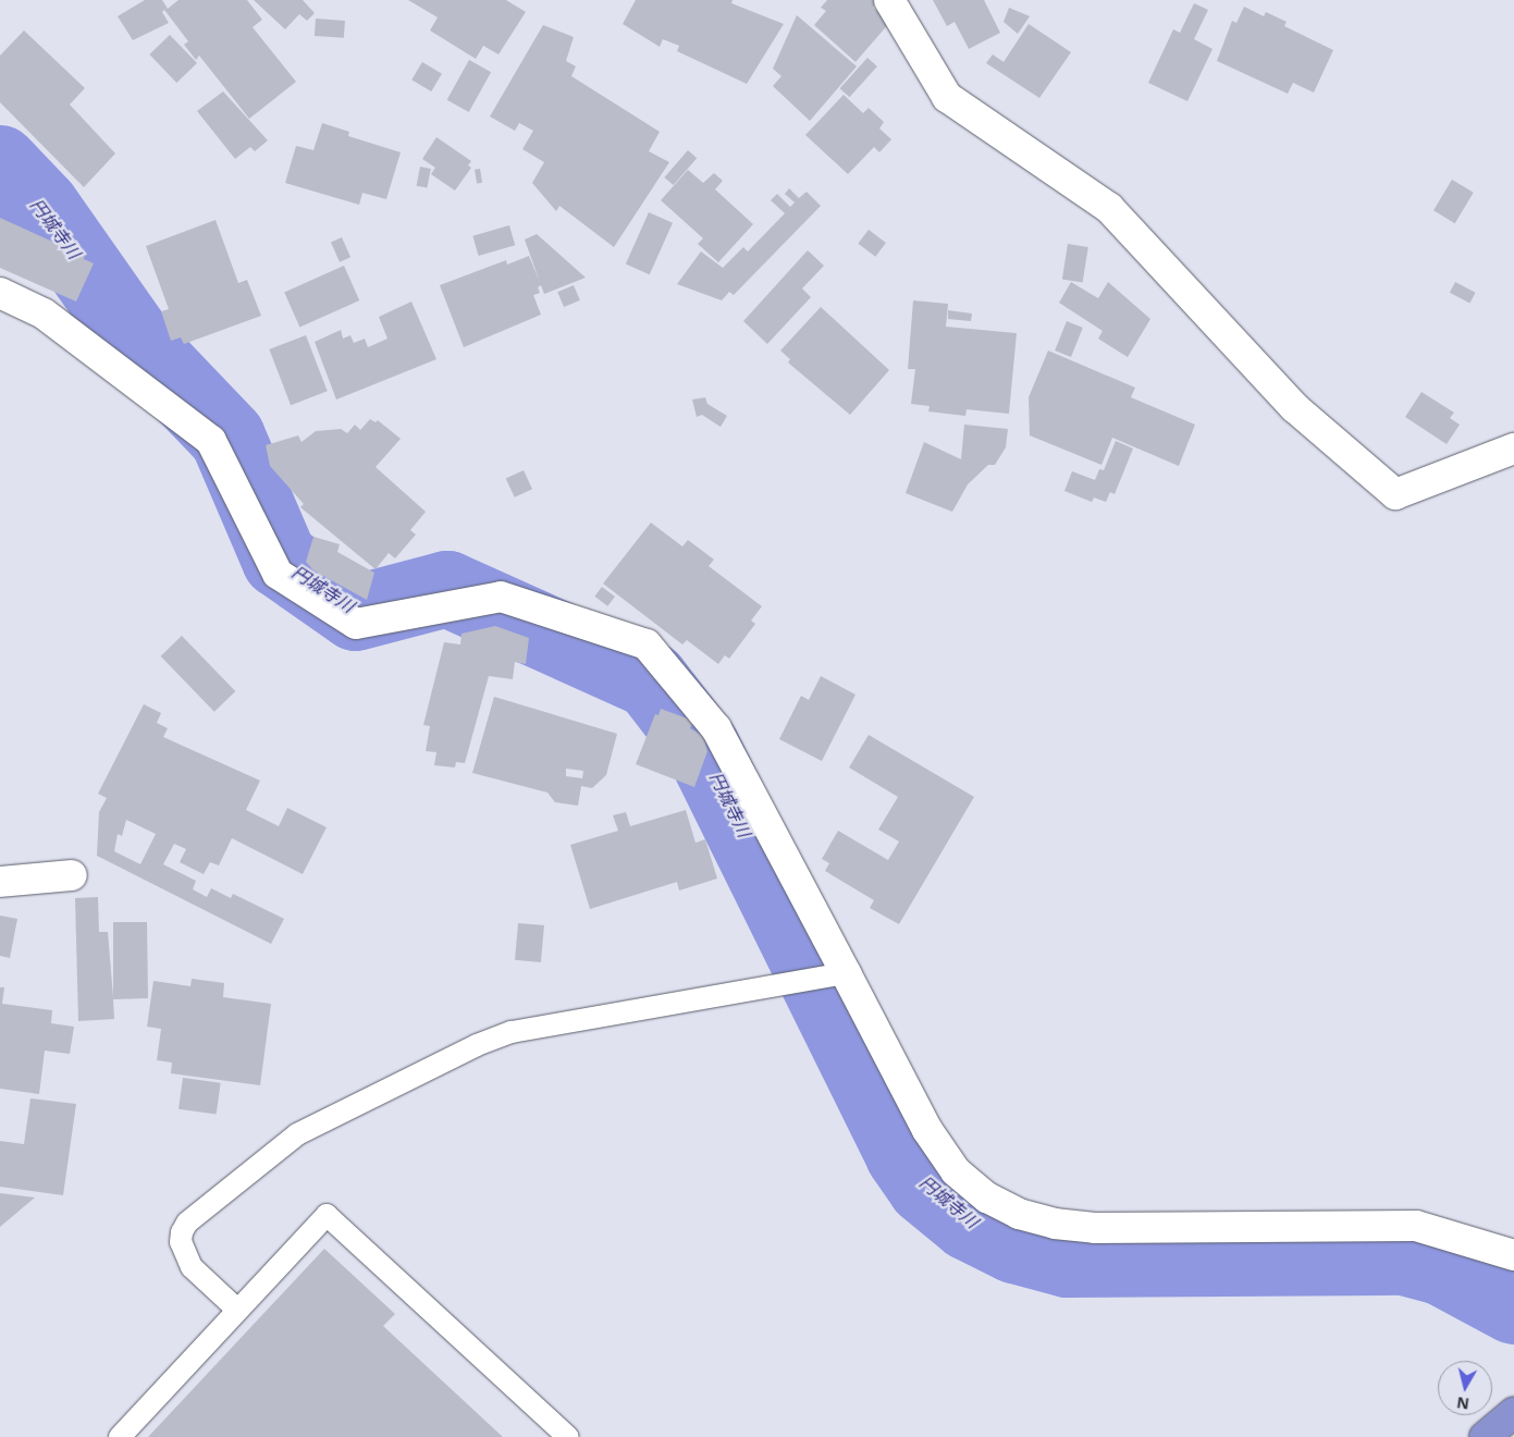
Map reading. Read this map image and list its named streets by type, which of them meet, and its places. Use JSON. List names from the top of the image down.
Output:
{
  "water": ["円城寺川"],
  "north": "bottom"
}
